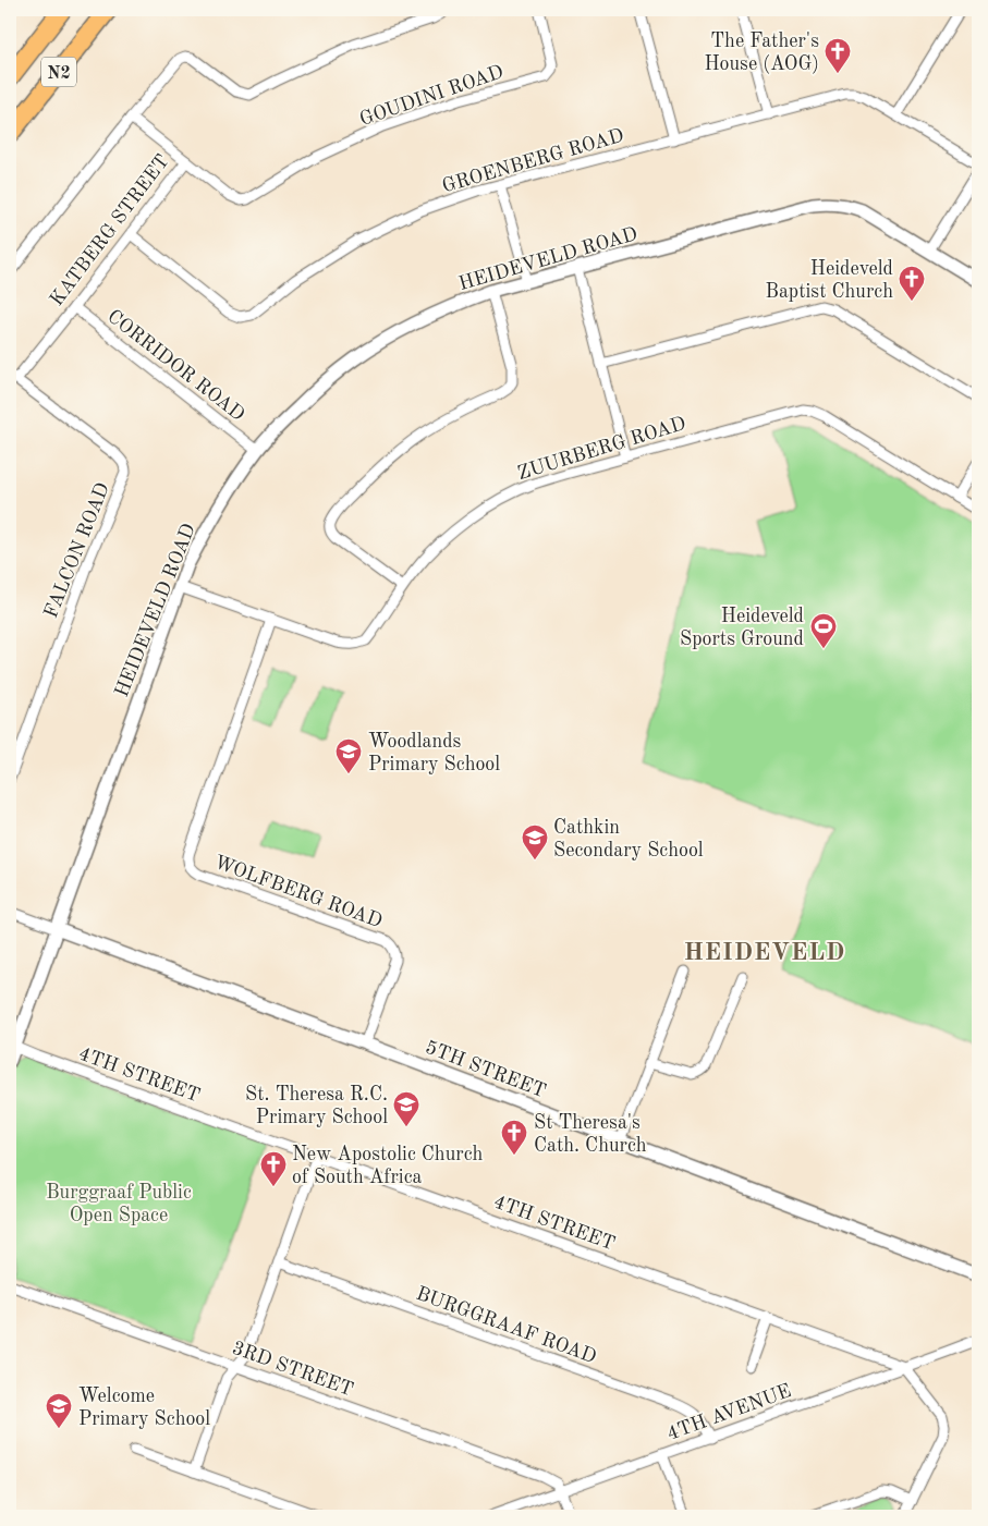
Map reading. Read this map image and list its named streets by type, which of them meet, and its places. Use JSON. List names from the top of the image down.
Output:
{
  "streets": {
    "highway": ["N2"],
    "street": [
      "GOUDINI ROAD",
      "GROENBERG ROAD",
      "KATBERG STREET",
      "HEIDEVELD ROAD",
      "CORRIDOR ROAD",
      "ZUURBERG ROAD",
      "FALCON ROAD",
      "WOLFBERG ROAD",
      "5TH STREET",
      "4TH STREET",
      "BURGGRAAF ROAD",
      "3RD STREET",
      "4TH AVENUE"
    ]
  },
  "crossings": [
    ["GOUDINI ROAD", "KATBERG STREET"],
    ["GROENBERG ROAD", "KATBERG STREET"],
    ["KATBERG STREET", "CORRIDOR ROAD"],
    ["KATBERG STREET", "FALCON ROAD"],
    ["HEIDEVELD ROAD", "CORRIDOR ROAD"],
    ["HEIDEVELD ROAD", "ZUURBERG ROAD"],
    ["HEIDEVELD ROAD", "5TH STREET"],
    ["HEIDEVELD ROAD", "4TH STREET"],
    ["ZUURBERG ROAD", "WOLFBERG ROAD"],
    ["WOLFBERG ROAD", "5TH STREET"],
    ["4TH STREET", "4TH AVENUE"],
    ["BURGGRAAF ROAD", "4TH AVENUE"],
    ["3RD STREET", "4TH AVENUE"]
  ],
  "districts": ["HEIDEVELD"],
  "parks": ["Burggraaf Public Open Space"],
  "places": {
    "church": [
      "The Father's House (AOG)",
      "Heideveld Baptist Church",
      "St Theresa's Cath. Church",
      "New Apostolic Church of South Africa"
    ],
    "sports": ["Heideveld Sports Ground"],
    "school or university": [
      "Woodlands Primary School",
      "Cathkin Secondary School",
      "St. Theresa R.C. Primary School",
      "Welcome Primary School"
    ]
  }
}
